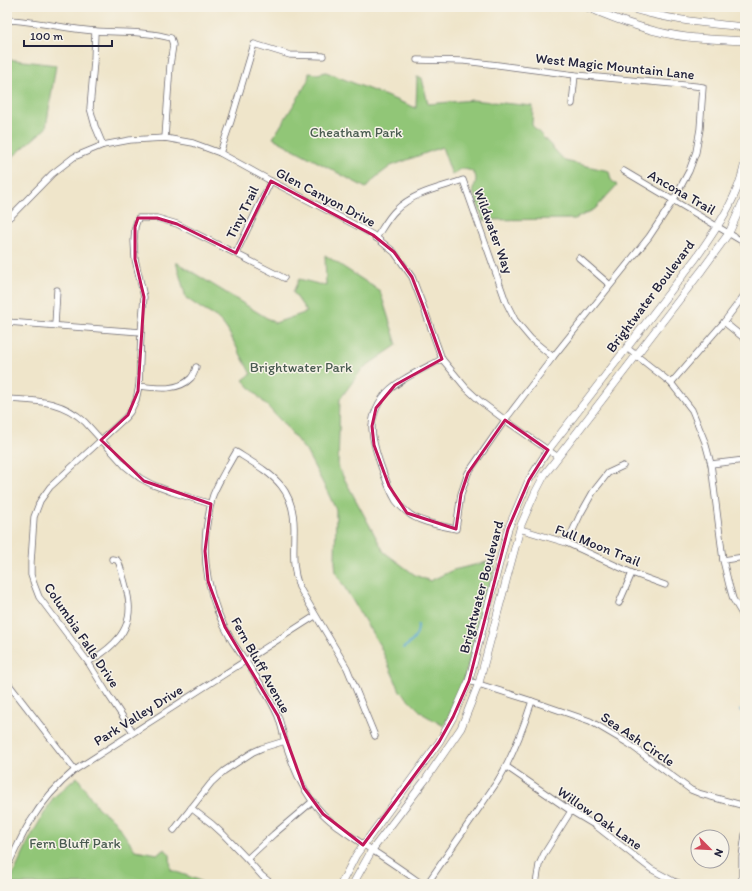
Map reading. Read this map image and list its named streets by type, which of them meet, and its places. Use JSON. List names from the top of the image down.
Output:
{
  "streets": {
    "street": [
      "West Magic Mountain Lane",
      "Ancona Trail",
      "Glen Canyon Drive",
      "Tiny Trail",
      "Wildwater Way",
      "Brightwater Boulevard",
      "Full Moon Trail",
      "Columbia Falls Drive",
      "Fern Bluff Avenue",
      "Park Valley Drive",
      "Sea Ash Circle",
      "Willow Oak Lane"
    ]
  },
  "crossings": [
    ["West Magic Mountain Lane", "Ancona Trail"],
    ["West Magic Mountain Lane", "Glen Canyon Drive"],
    ["West Magic Mountain Lane", "Wildwater Way"],
    ["Ancona Trail", "Brightwater Boulevard"],
    ["Glen Canyon Drive", "Tiny Trail"],
    ["Glen Canyon Drive", "Wildwater Way"],
    ["Glen Canyon Drive", "Brightwater Boulevard"],
    ["Tiny Trail", "Columbia Falls Drive"],
    ["Brightwater Boulevard", "Full Moon Trail"],
    ["Brightwater Boulevard", "Fern Bluff Avenue"],
    ["Brightwater Boulevard", "Sea Ash Circle"],
    ["Columbia Falls Drive", "Park Valley Drive"],
    ["Fern Bluff Avenue", "Park Valley Drive"]
  ],
  "parks": ["Cheatham Park", "Brightwater Park", "Fern Bluff Park"],
  "scale_bar": "100 m",
  "north": "bottom right"
}
